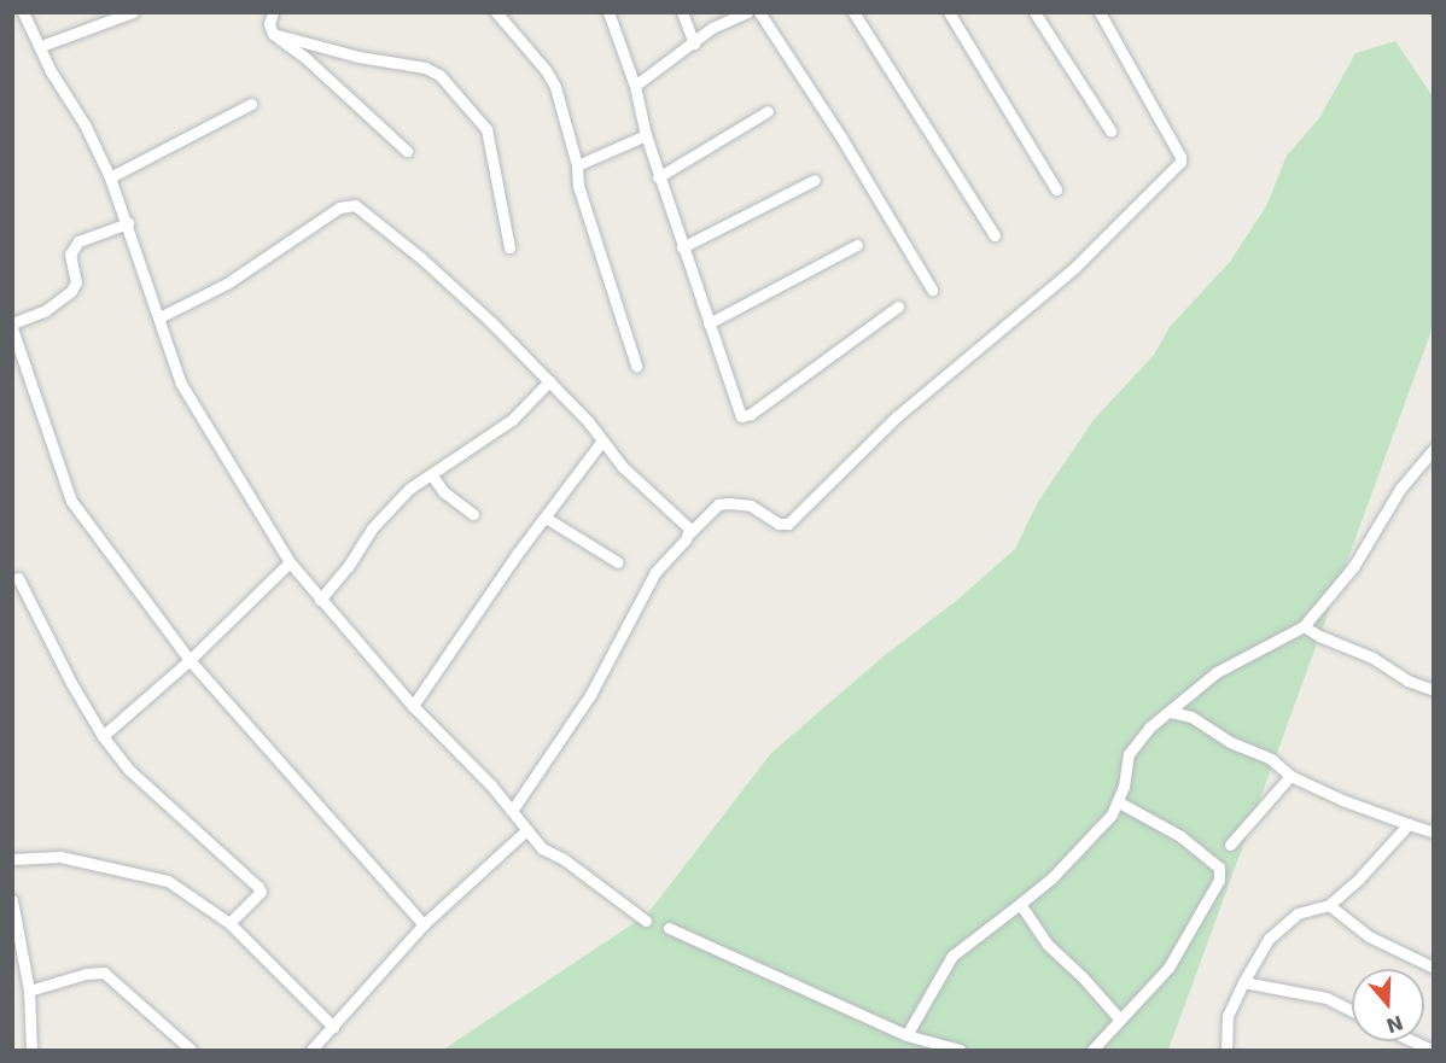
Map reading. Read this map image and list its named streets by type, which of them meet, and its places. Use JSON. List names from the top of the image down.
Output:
{
  "north": "bottom"
}
